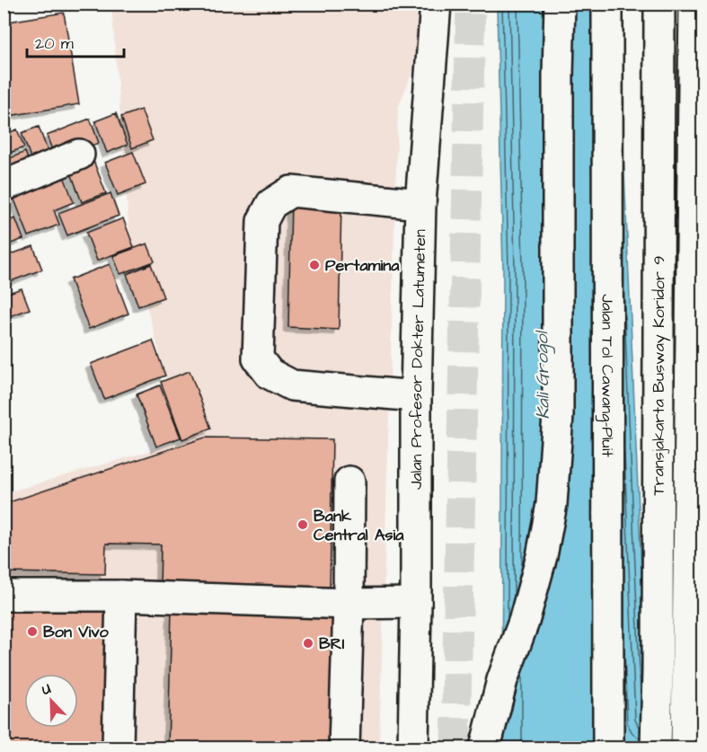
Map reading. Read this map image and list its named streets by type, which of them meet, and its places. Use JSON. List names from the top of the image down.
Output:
{
  "streets": {
    "main road": ["Jalan Profesor Dokter Latumeten", "Jalan Tol Cawang–Pluit", "Transjakarta Busway Koridor 9"]
  },
  "water": ["Kali Grogol"],
  "places": [
    "Pertamina",
    "Bank Central Asia",
    "Bon Vivo",
    "BRI"
  ],
  "scale_bar": "20 m",
  "north": "top left"
}
